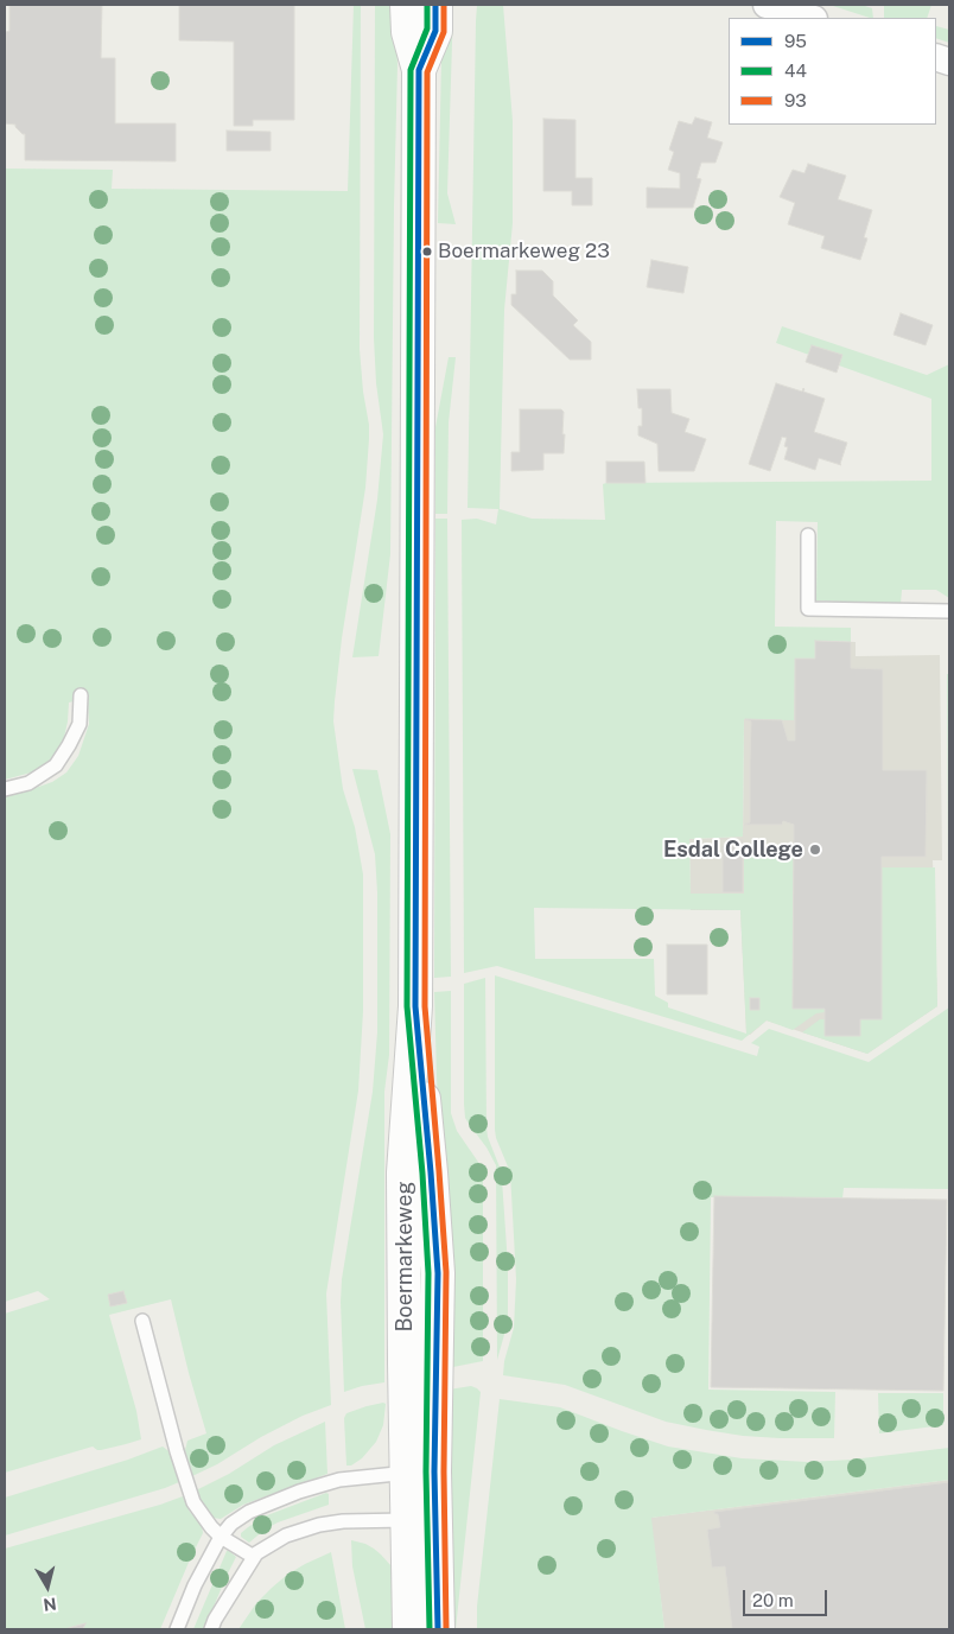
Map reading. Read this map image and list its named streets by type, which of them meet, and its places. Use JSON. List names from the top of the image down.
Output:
{
  "streets": {
    "street": ["Boermarkeweg"]
  },
  "places": ["Boermarkeweg 23", "Esdal College"],
  "lines": ["transit line 95", "transit line 44", "transit line 93"],
  "legend": ["95", "44", "93"],
  "scale_bar": "20 m",
  "north": "bottom"
}
